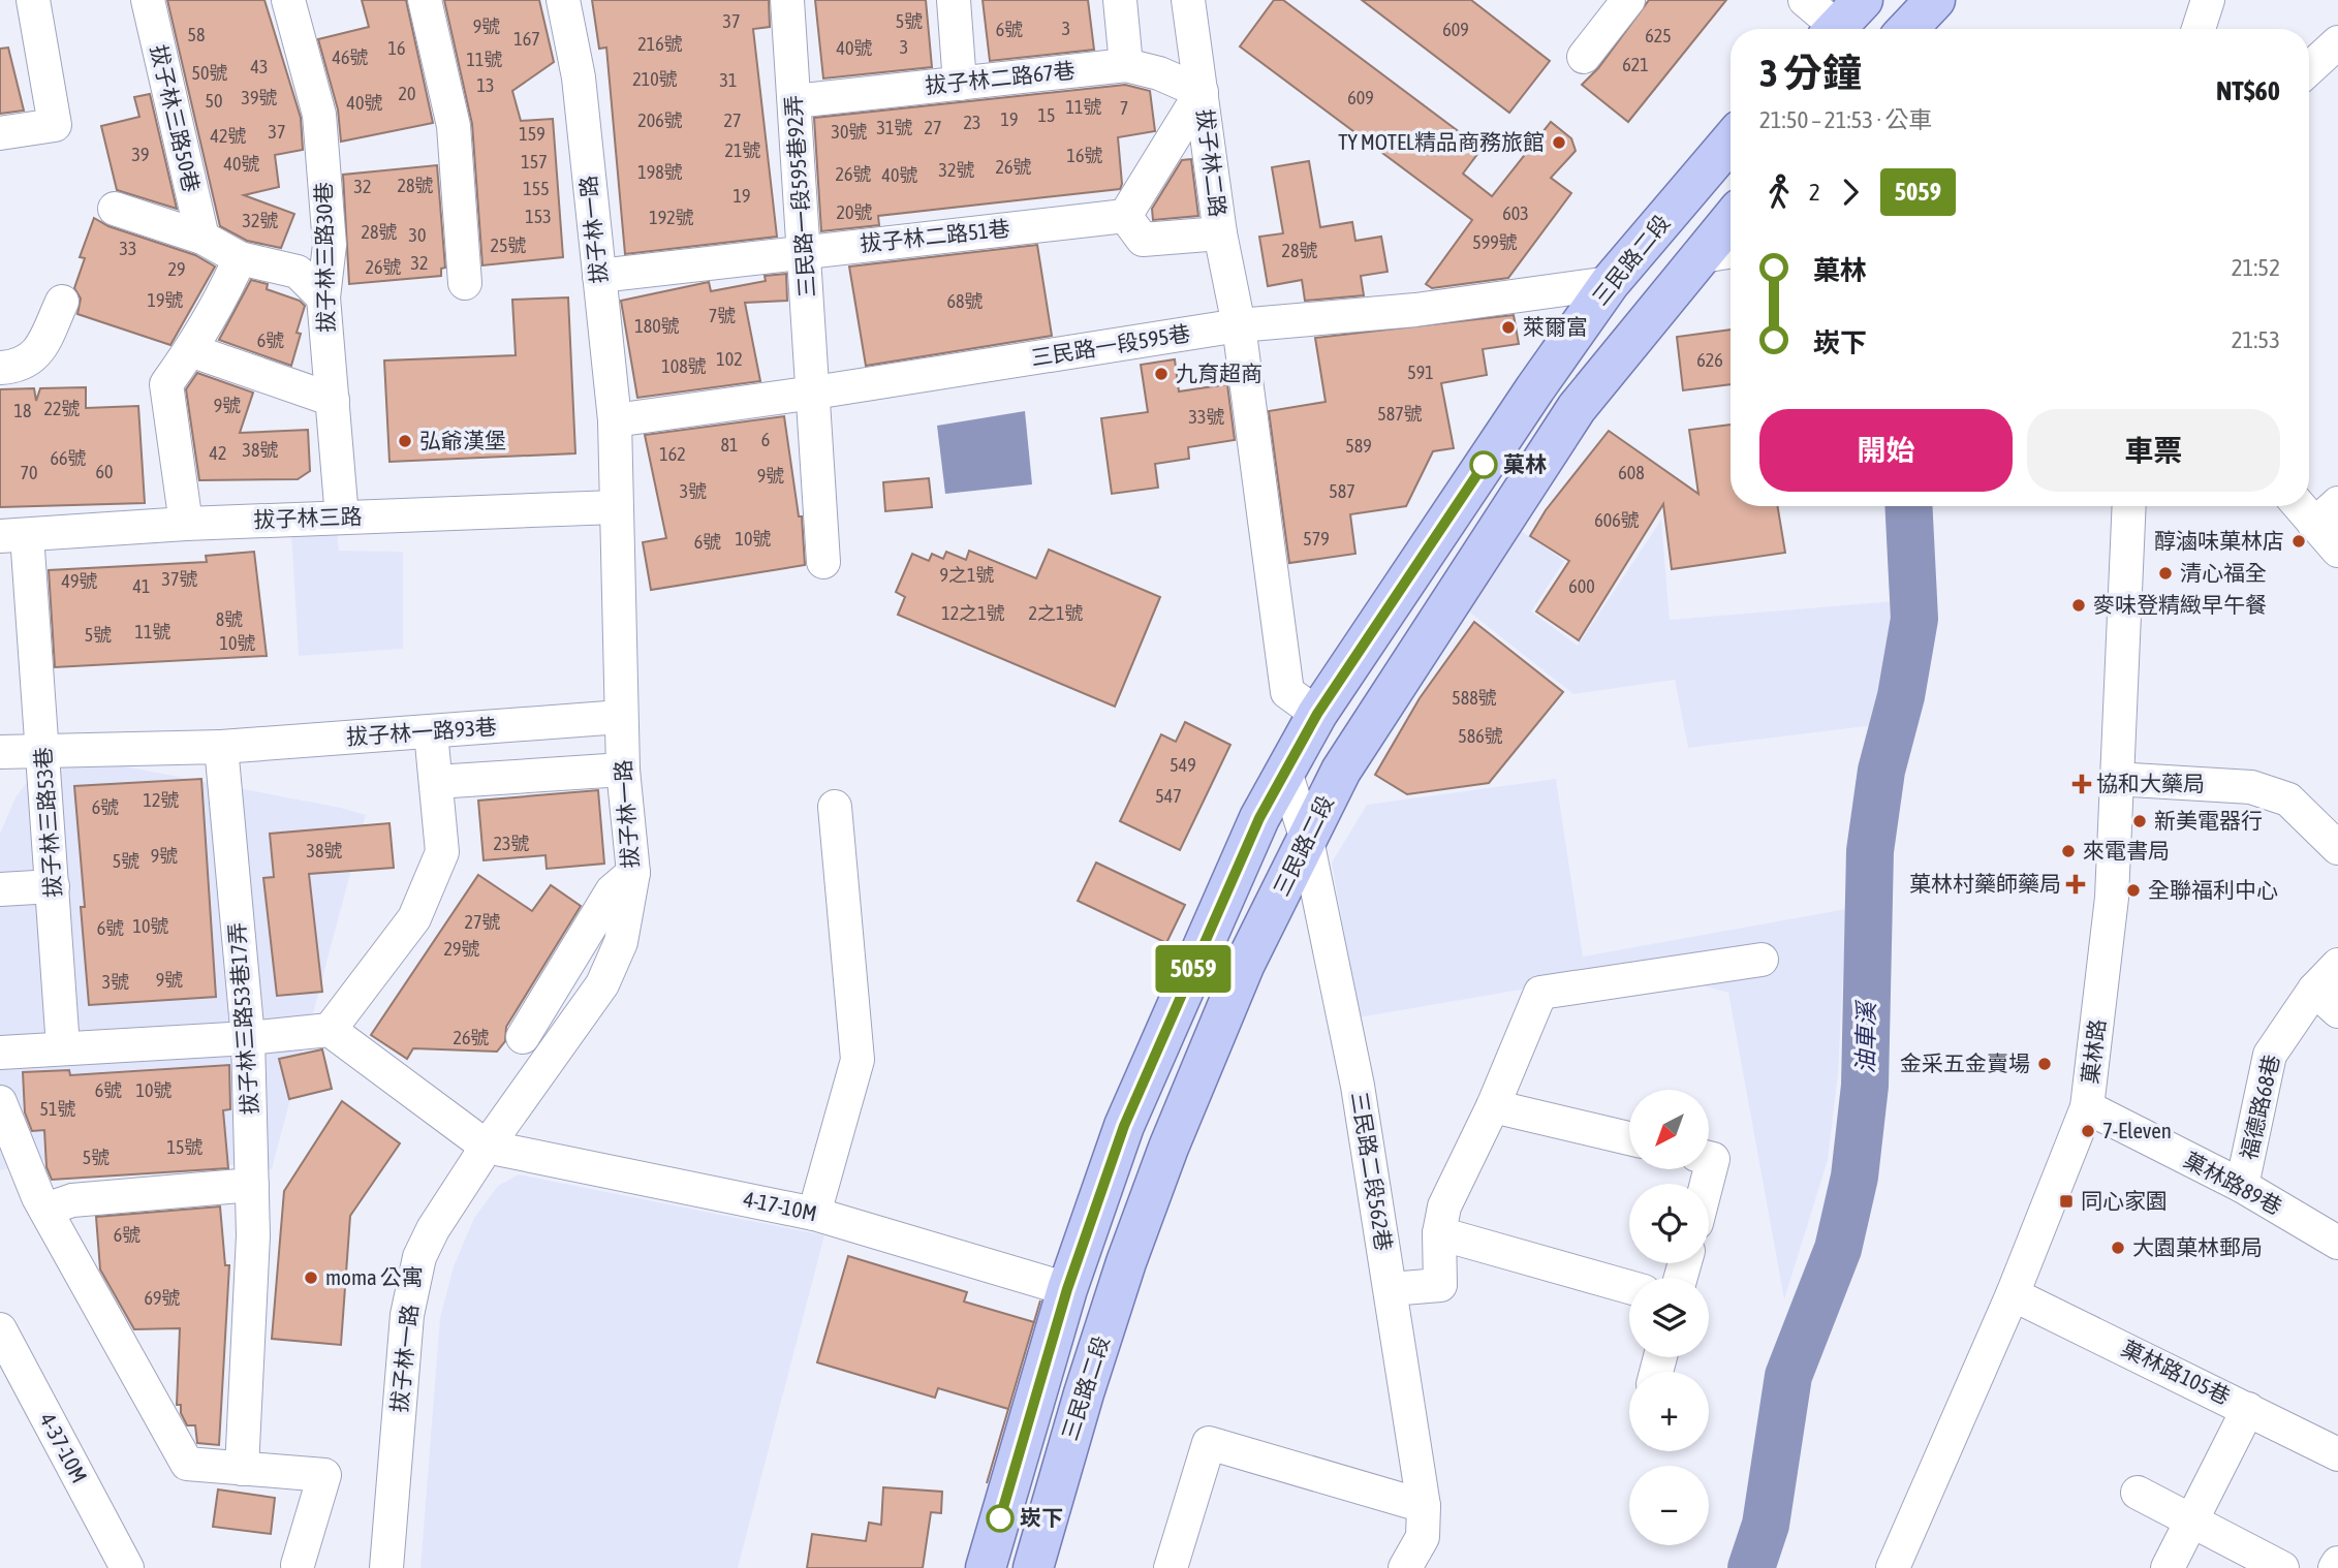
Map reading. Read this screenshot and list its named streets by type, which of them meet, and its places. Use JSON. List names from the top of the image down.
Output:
{
  "streets": {
    "main road": ["三民路二段"],
    "street": [
      "拔子林二路67巷",
      "拔子林三路50巷",
      "拔子林二路",
      "三民路一段595巷92弄",
      "拔子林一路",
      "拔子林二路51巷",
      "拔子林三路30巷",
      "三民路一段595巷",
      "拔子林三路",
      "拔子林一路93巷",
      "拔子林三路53巷",
      "拔子林三路53巷17弄",
      "菓林路",
      "福德路68巷",
      "三民路二段562巷",
      "菓林路89巷",
      "4-17-10M",
      "菓林路105巷",
      "4-37-10M"
    ]
  },
  "crossings": [
    ["拔子林二路67巷", "拔子林二路"],
    ["拔子林二路67巷", "三民路一段595巷92弄"],
    ["拔子林二路", "三民路二段"],
    ["拔子林二路", "三民路一段595巷"],
    ["三民路一段595巷92弄", "拔子林二路51巷"],
    ["三民路一段595巷92弄", "三民路一段595巷"],
    ["拔子林一路", "拔子林二路51巷"],
    ["拔子林一路", "三民路一段595巷"],
    ["拔子林一路", "拔子林三路"],
    ["拔子林一路", "拔子林一路93巷"],
    ["拔子林一路", "4-17-10M"],
    ["拔子林三路30巷", "拔子林三路"],
    ["三民路二段", "三民路一段595巷"],
    ["三民路二段", "三民路二段562巷"],
    ["三民路二段", "4-17-10M"],
    ["拔子林三路", "拔子林三路53巷"],
    ["拔子林一路93巷", "拔子林三路53巷17弄"],
    ["菓林路", "菓林路89巷"],
    ["菓林路", "菓林路105巷"],
    ["福德路68巷", "菓林路89巷"]
  ],
  "water": ["油車溪"],
  "places": {
    "other": [
      "TY MOTEL精品商務旅館",
      "萊爾富",
      "九育超商",
      "弘爺漢堡",
      "菓林",
      "醇滷味菓林店",
      "清心福全",
      "麥味登精緻早午餐",
      "新美電器行",
      "來電書局",
      "全聯福利中心",
      "金采五金賣場",
      "7-Eleven",
      "大園菓林郵局",
      "moma 公寓",
      "崁下"
    ],
    "health": ["協和大藥局", "菓林村藥師藥局"],
    "transit": ["同心家園"]
  },
  "lines": ["bus line 5059"],
  "house_numbers": [
    "37",
    "5號",
    "9號",
    "3",
    "6號",
    "609",
    "58",
    "625",
    "167",
    "216號",
    "3",
    "16",
    "40號",
    "46號",
    "11號",
    "621",
    "43",
    "50號",
    "210號",
    "31",
    "13",
    "20",
    "39號",
    "609",
    "50",
    "40號",
    "11號",
    "7",
    "15",
    "19",
    "206號",
    "27",
    "23",
    "31號",
    "27",
    "37",
    "30號",
    "159",
    "42號",
    "21號",
    "39",
    "16號",
    "157",
    "40號",
    "26號",
    "32號",
    "198號",
    "26號",
    "40號",
    "28號",
    "32",
    "155",
    "19",
    "20號",
    "603",
    "153",
    "192號",
    "32號",
    "28號",
    "30",
    "599號",
    "25號",
    "33",
    "28號",
    "32",
    "26號",
    "29",
    "19號",
    "68號",
    "7號",
    "180號",
    "6號",
    "102",
    "626",
    "108號",
    "591",
    "9號",
    "22號",
    "18",
    "587號",
    "33號",
    "6",
    "81",
    "589",
    "38號",
    "42",
    "162",
    "66號",
    "60",
    "70",
    "608",
    "9號",
    "3號",
    "587",
    "606號",
    "10號",
    "579",
    "6號",
    "9之1號",
    "37號",
    "49號",
    "41",
    "600",
    "12之1號",
    "2之1號",
    "8號",
    "11號",
    "5號",
    "10號",
    "588號",
    "586號",
    "549",
    "547",
    "12號",
    "6號",
    "23號",
    "38號",
    "9號",
    "5號",
    "27號",
    "10號",
    "6號",
    "29號",
    "9號",
    "3號",
    "26號",
    "6號",
    "10號",
    "51號",
    "15號",
    "5號",
    "6號",
    "69號"
  ],
  "north": "bottom left",
  "page": {
    "on_map": "5059",
    "heading": ["3 分鐘", "21:50 – 21:53 · 公車", "NT$60"],
    "legs": ["2", "5059"],
    "list": [
      {
        "name": "菓林",
        "value": "21:52"
      },
      {
        "name": "崁下",
        "value": "21:53"
      }
    ],
    "buttons": ["開始", "車票"],
    "map_buttons": ["+", "−"]
  }
}
